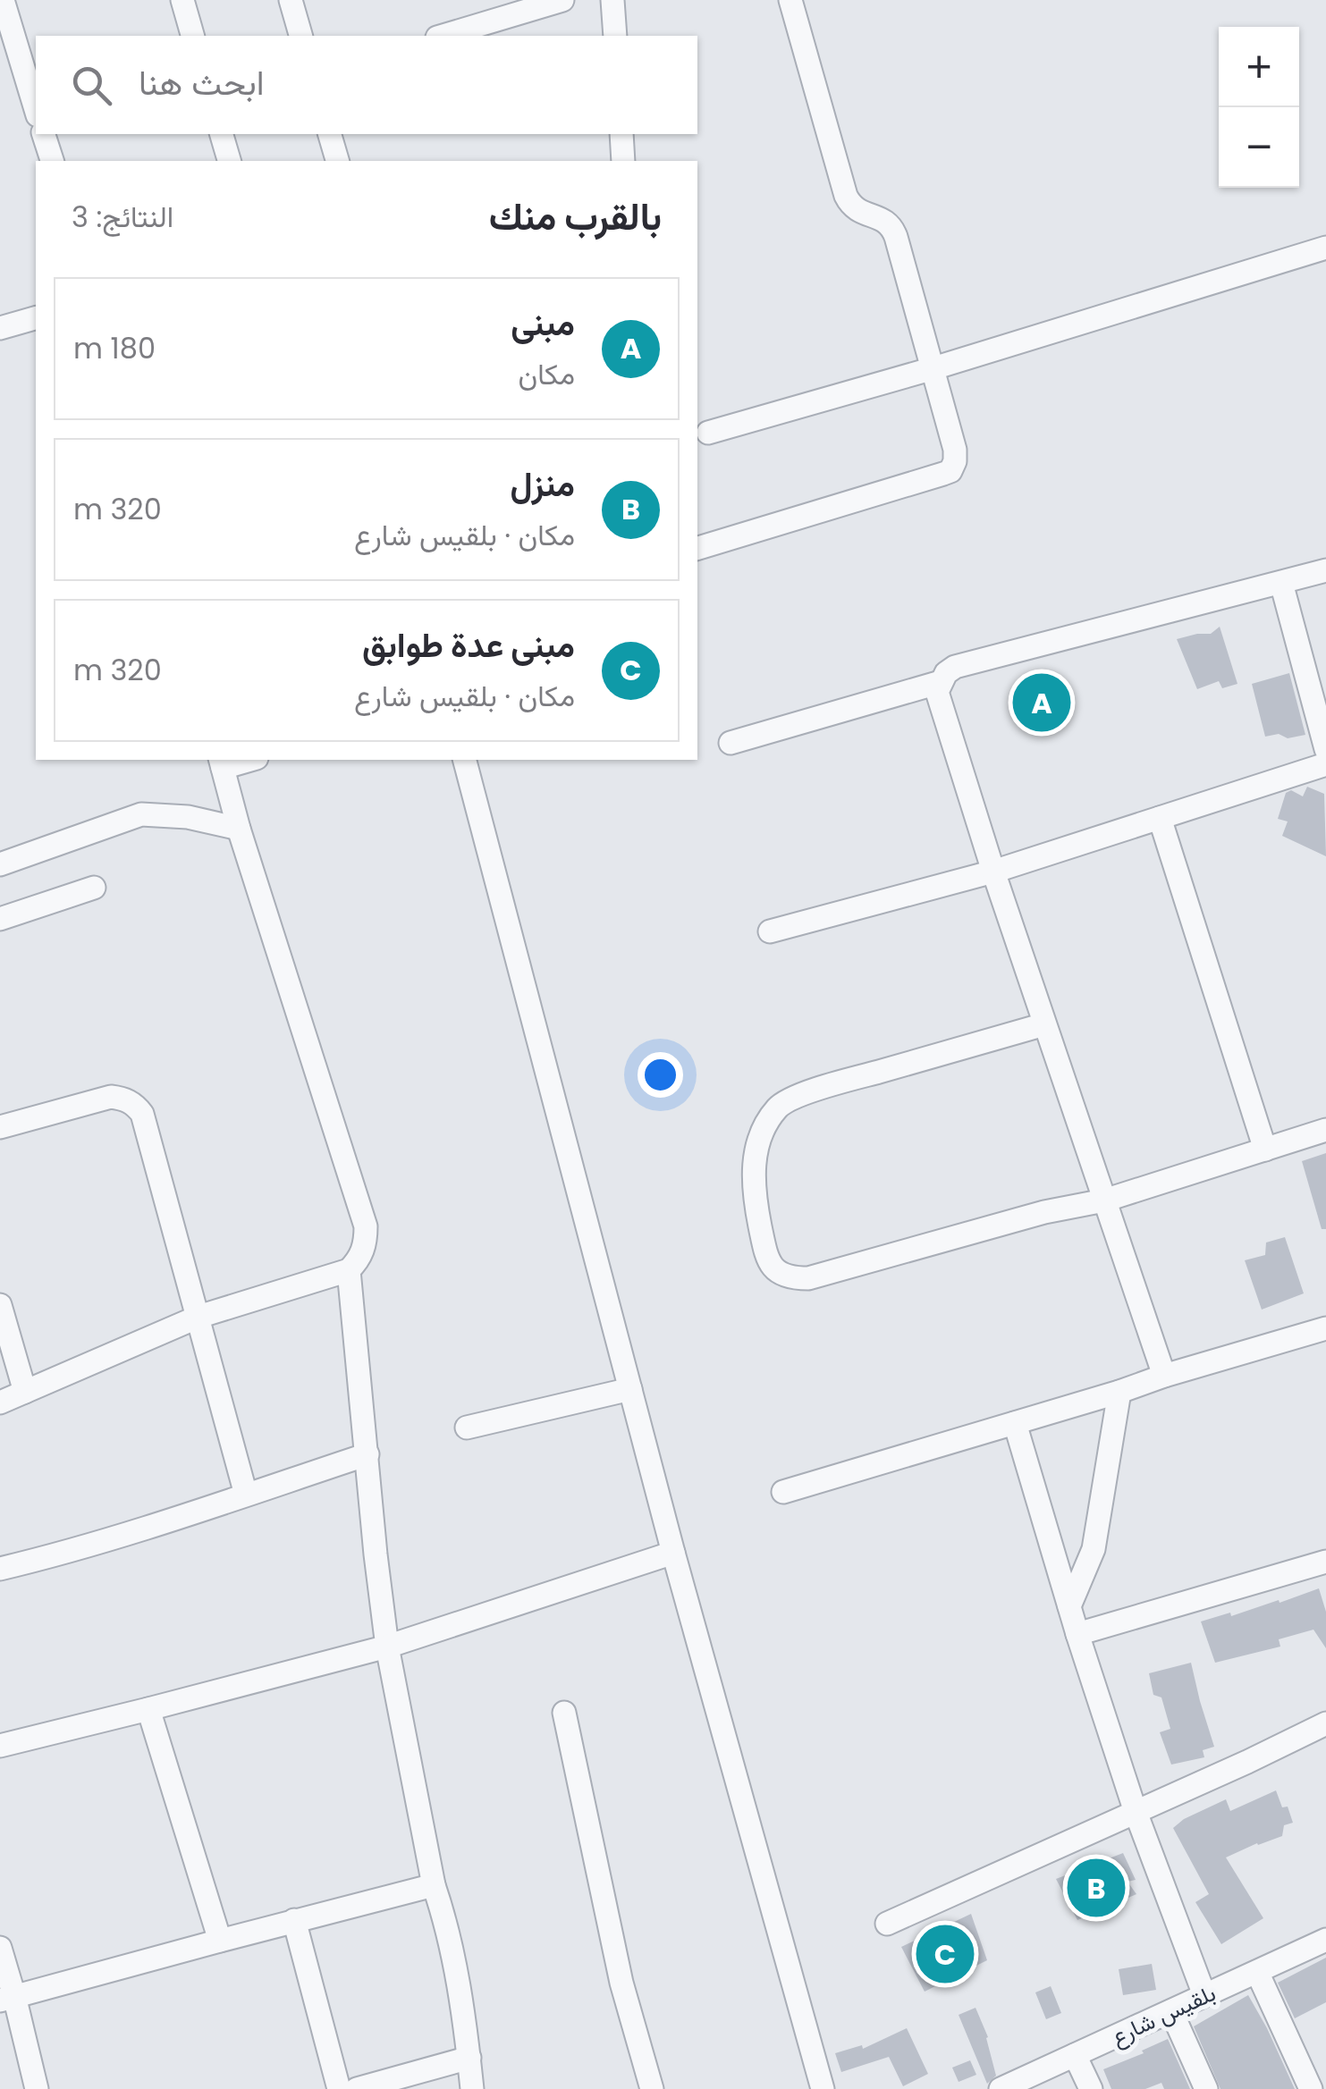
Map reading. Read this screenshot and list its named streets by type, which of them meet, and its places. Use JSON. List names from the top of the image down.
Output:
{
  "streets": {
    "street": ["بلقيس شارع"]
  },
  "page": {
    "map_buttons": ["+", "−"],
    "search": "ابحث هنا",
    "heading": ["بالقرب منك", "النتائج: 3"],
    "list": [
      {
        "mark": "A",
        "name": "مبنى",
        "note": "مكان",
        "value": "180 m"
      },
      {
        "mark": "B",
        "name": "منزل",
        "note": "مكان · بلقيس شارع",
        "value": "320 m"
      },
      {
        "mark": "C",
        "name": "مبنى عدة طوابق",
        "note": "مكان · بلقيس شارع",
        "value": "320 m"
      }
    ],
    "pins": ["A", "B", "C"]
  }
}
